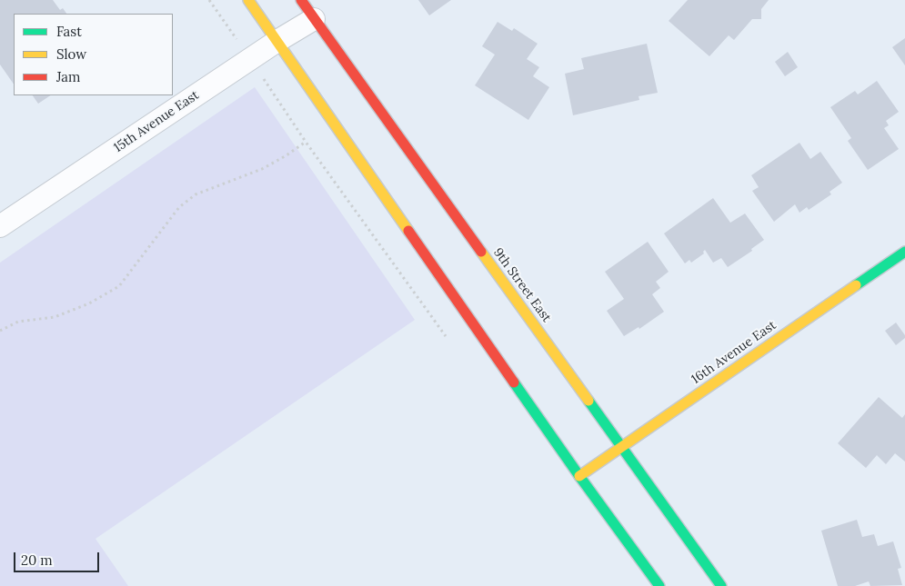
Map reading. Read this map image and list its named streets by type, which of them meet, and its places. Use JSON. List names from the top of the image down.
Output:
{
  "streets": {
    "main road": ["9th Street East", "16th Avenue East"],
    "street": ["15th Avenue East"]
  },
  "crossings": [
    ["15th Avenue East", "9th Street East"],
    ["9th Street East", "16th Avenue East"]
  ],
  "legend": ["Fast", "Slow", "Jam"],
  "scale_bar": "20 m"
}
